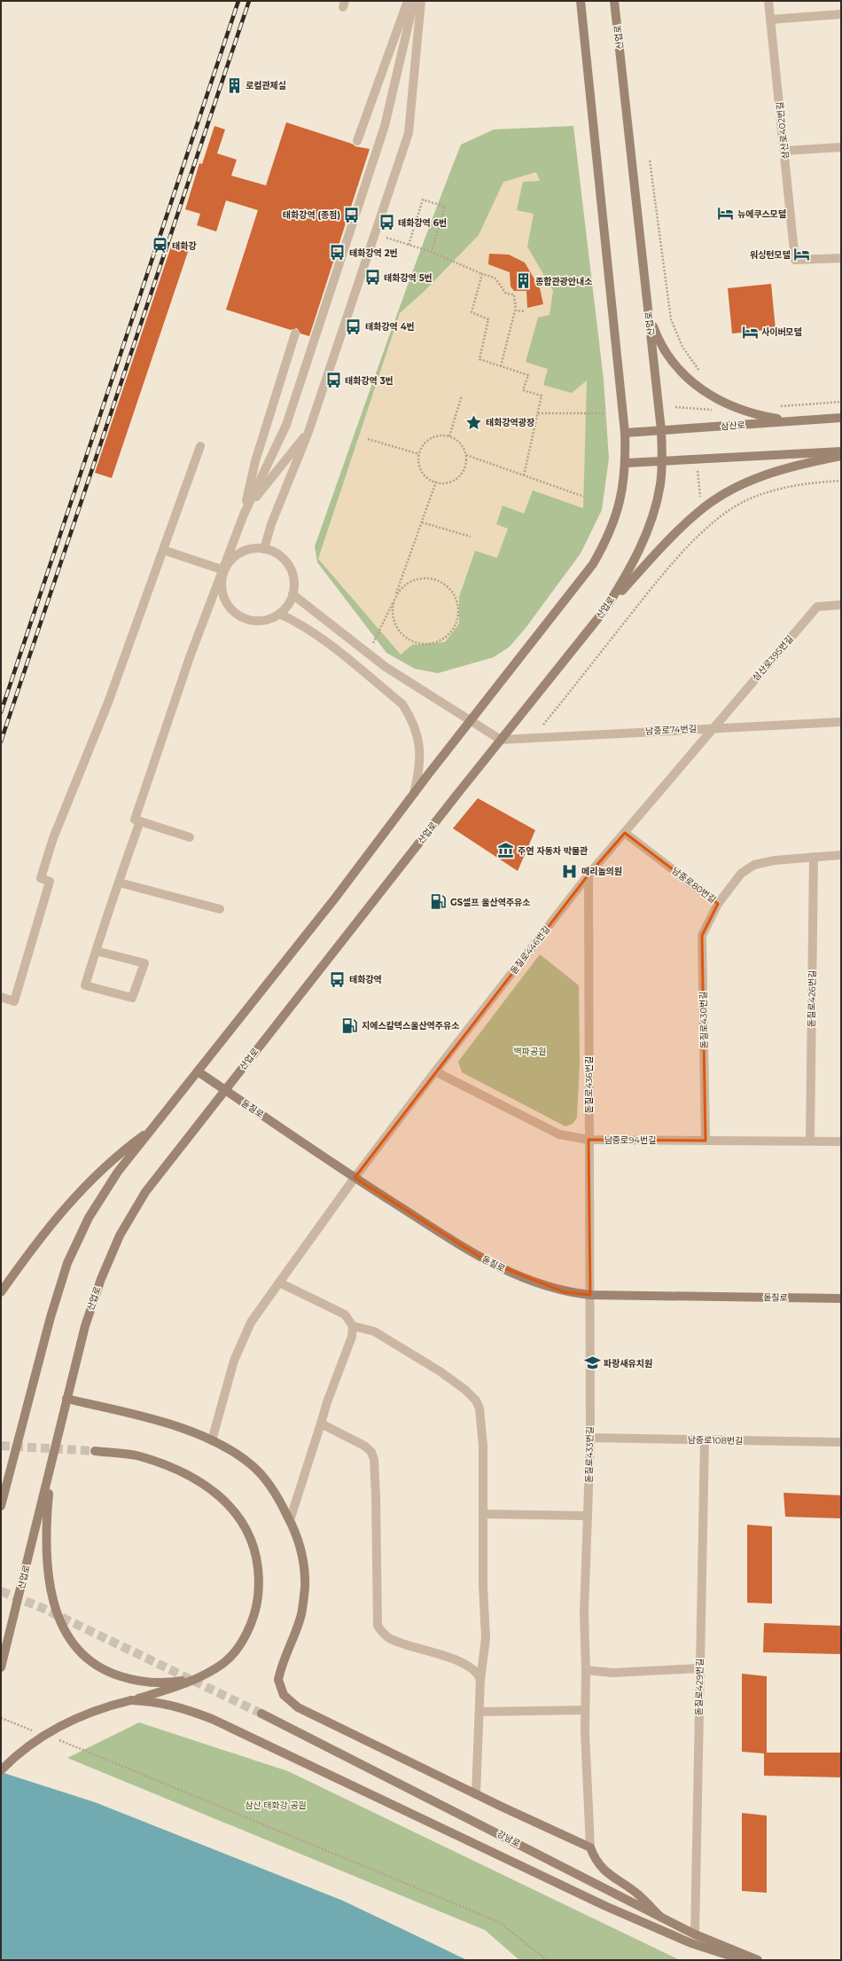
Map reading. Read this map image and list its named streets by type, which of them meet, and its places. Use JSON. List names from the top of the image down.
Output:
{
  "streets": {
    "main road": [
      "산업로",
      "삼산로",
      "돋질로",
      "강남로"
    ],
    "street": [
      "삼산로402번길",
      "삼산로395번길",
      "남중로74번길",
      "남중로80번길",
      "돋질로446번길",
      "돋질로426번길",
      "돋질로430번길",
      "돋질로436번길",
      "남중로94번길",
      "남중로108번길",
      "돋질로433번길",
      "돋질로429번길"
    ]
  },
  "crossings": [
    ["산업로", "삼산로"],
    ["산업로", "남중로74번길"],
    ["산업로", "돋질로"],
    ["삼산로395번길", "남중로74번길"],
    ["삼산로395번길", "돋질로446번길"],
    ["남중로74번길", "돋질로446번길"],
    ["남중로80번길", "돋질로446번길"],
    ["남중로80번길", "돋질로426번길"],
    ["남중로80번길", "돋질로430번길"],
    ["돋질로446번길", "돋질로436번길"],
    ["돋질로446번길", "돋질로"],
    ["돋질로446번길", "남중로94번길"],
    ["돋질로426번길", "남중로94번길"],
    ["돋질로430번길", "남중로94번길"],
    ["돋질로436번길", "돋질로"],
    ["돋질로436번길", "남중로94번길"],
    ["돋질로436번길", "돋질로433번길"],
    ["돋질로", "돋질로433번길"],
    ["남중로108번길", "돋질로433번길"],
    ["남중로108번길", "돋질로429번길"],
    ["돋질로429번길", "강남로"]
  ],
  "parks": ["벽파공원", "삼산 태화강 공원"],
  "places": {
    "building": ["로컬관제실", "종합관광안내소"],
    "hotel": ["뉴에쿠스모텔", "워싱턴모텔", "사이버모텔"],
    "bus stop": [
      "태화강역 (종점)",
      "태화강역 6번",
      "태화강역 2번",
      "태화강역 5번",
      "태화강역 4번",
      "태화강역 3번",
      "태화강역"
    ],
    "station": ["태화강"],
    "place": ["태화강역광장"],
    "museum": ["주연 자동차 박물관"],
    "hospital": ["메리놀의원"],
    "fuel station": ["GS셀프 울산역주유소", "지에스칼텍스울산역주유소"],
    "school or university": ["파랑새유치원"]
  }
}
